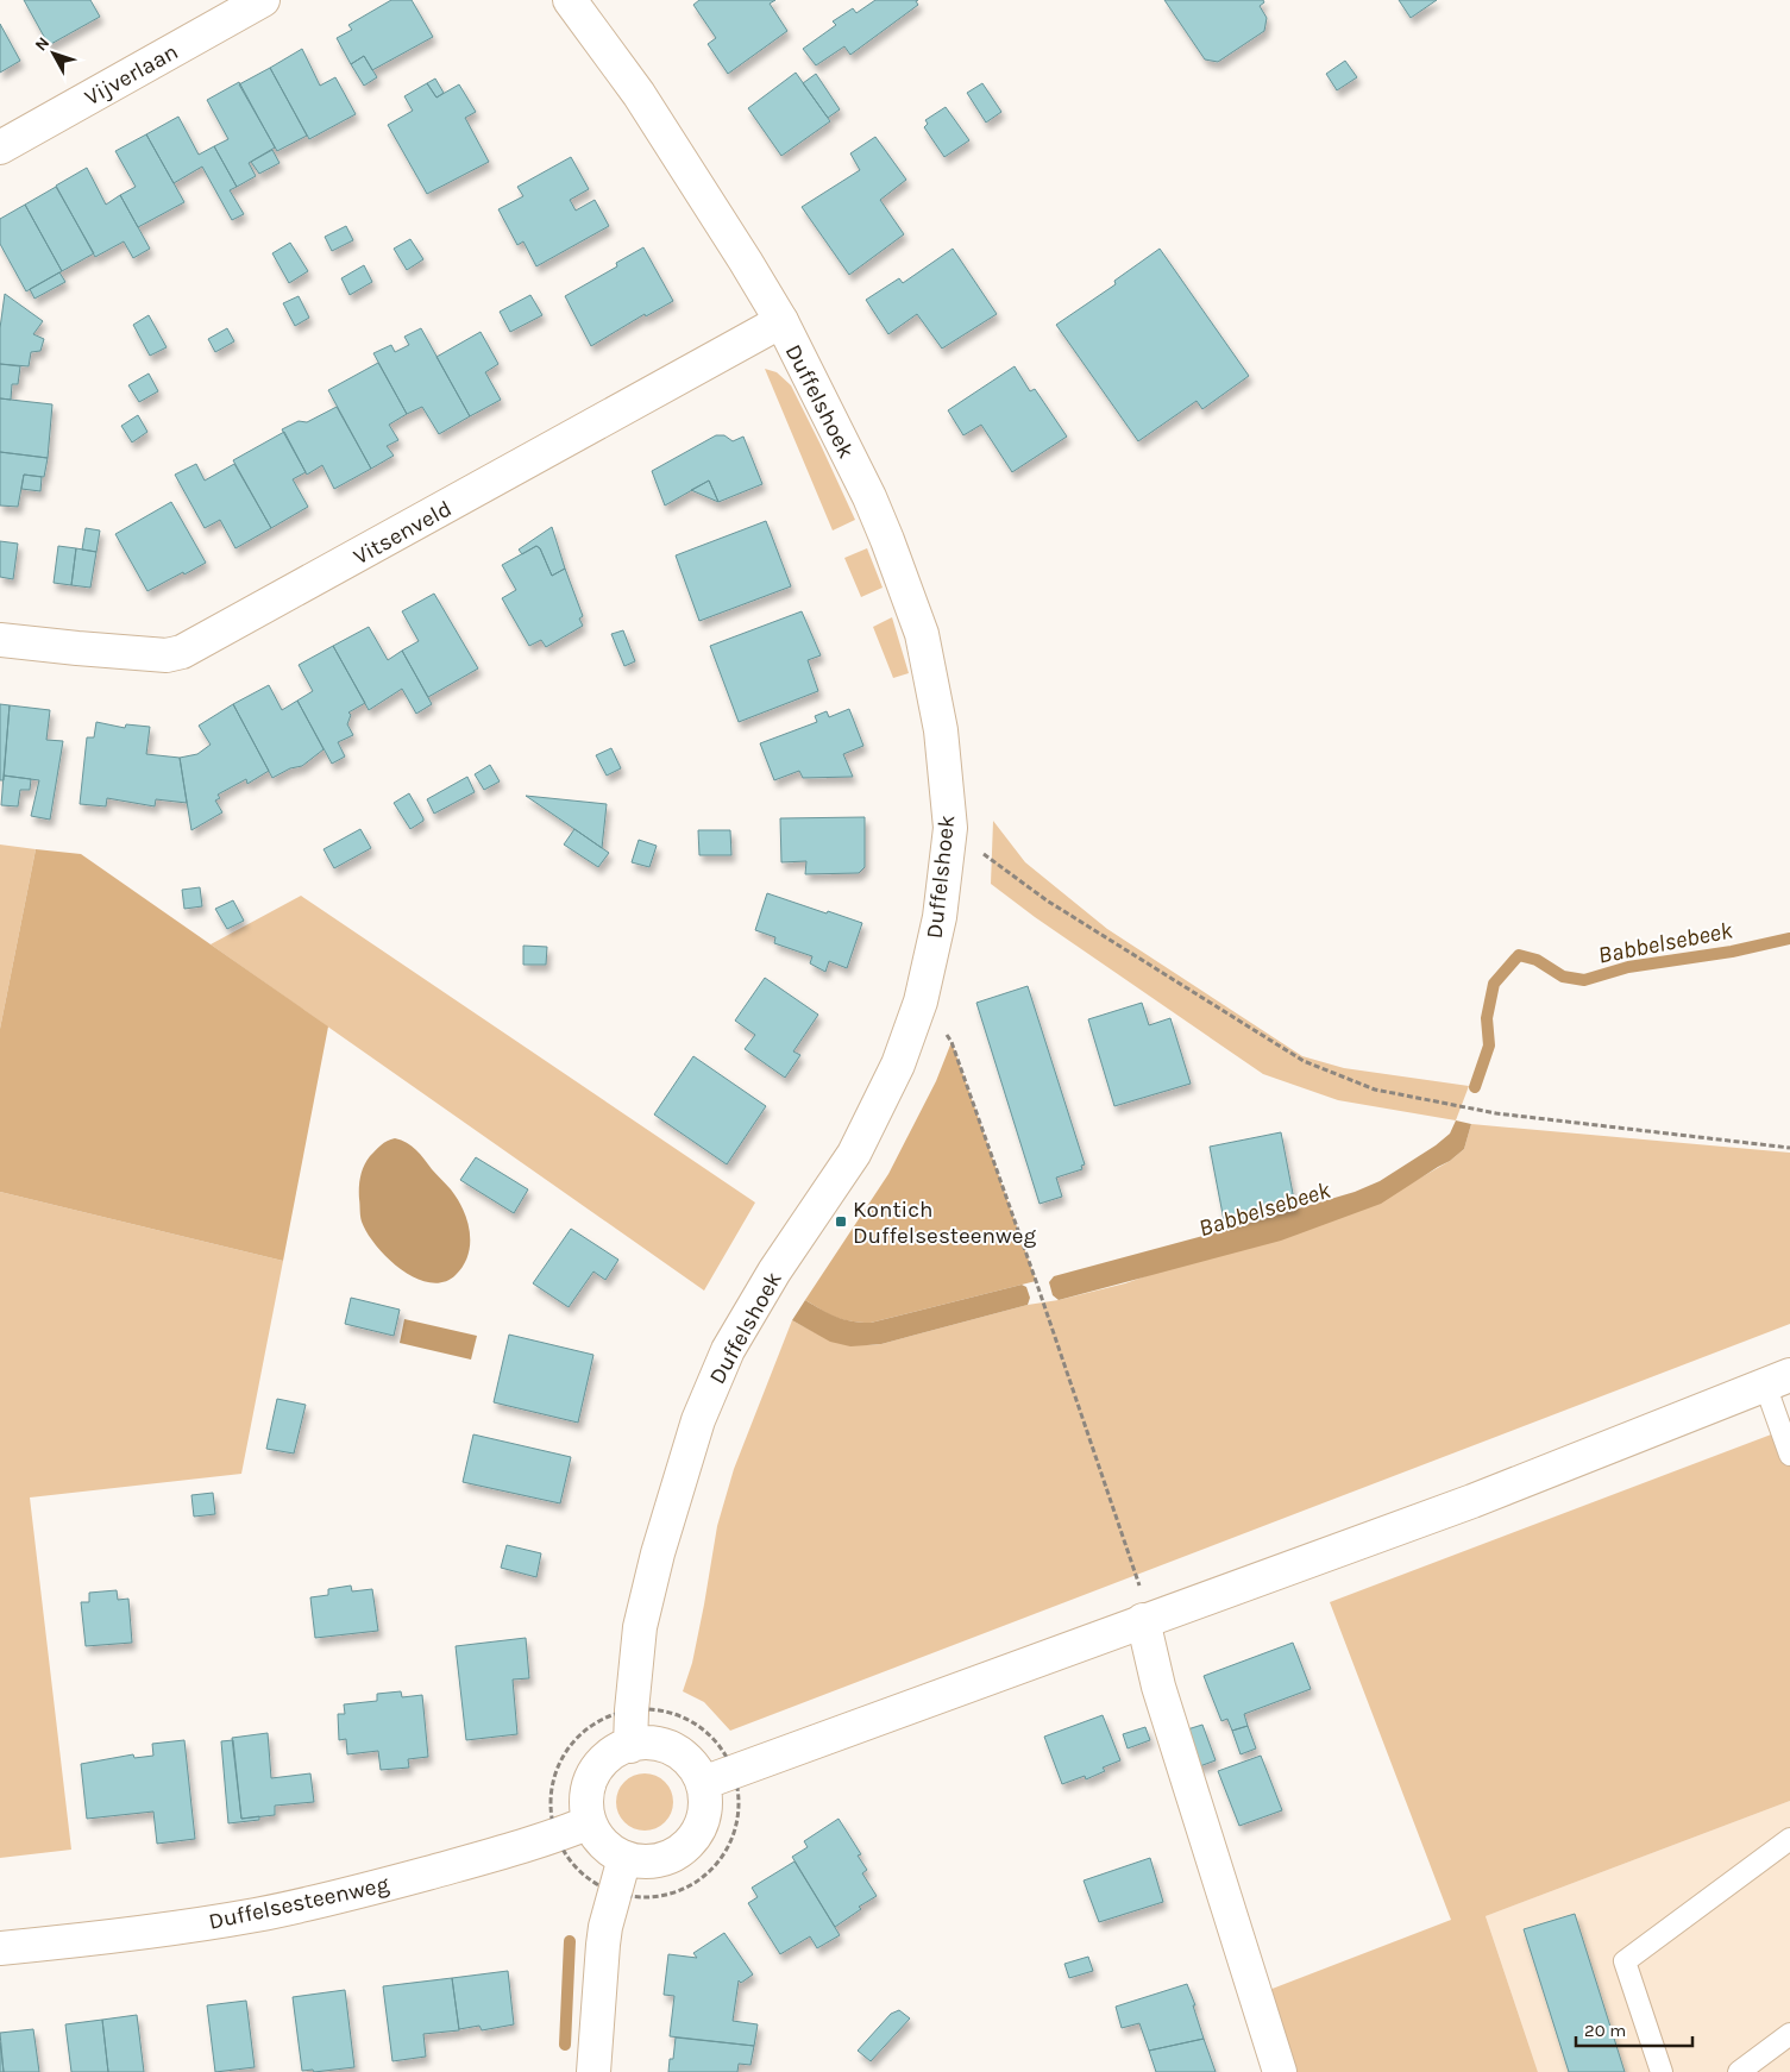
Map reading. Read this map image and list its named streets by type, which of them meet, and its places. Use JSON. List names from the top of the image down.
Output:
{
  "streets": {
    "street": [
      "Vijverlaan",
      "Duffelshoek",
      "Vitsenveld",
      "Duffelsesteenweg"
    ]
  },
  "crossings": [
    ["Duffelshoek", "Vitsenveld"],
    ["Duffelshoek", "Duffelsesteenweg"]
  ],
  "water": ["Babbelsebeek"],
  "places": {
    "transit": ["Kontich Duffelsesteenweg"]
  },
  "scale_bar": "20 m",
  "north": "top left"
}
